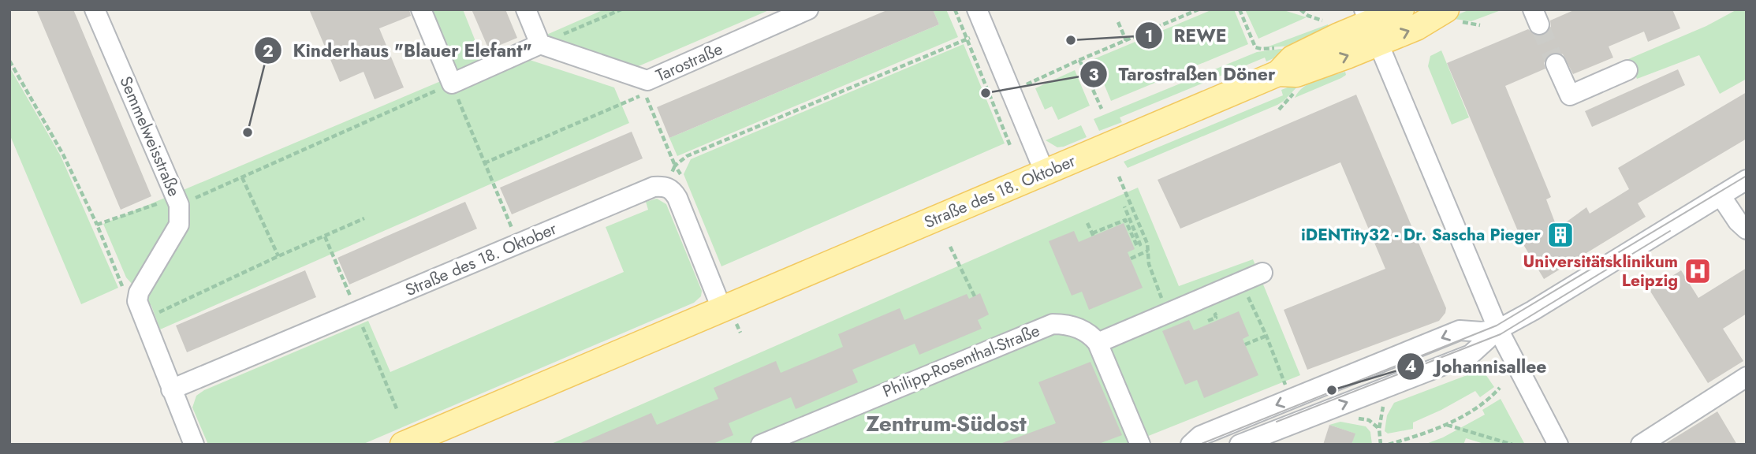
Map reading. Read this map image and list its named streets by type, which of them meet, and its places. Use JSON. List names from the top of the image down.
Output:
{
  "streets": {
    "main road": ["Straße des 18. Oktober"],
    "street": ["Tarostraße", "Semmelweisstraße", "Philipp-Rosenthal-Straße"]
  },
  "districts": ["Zentrum-Südost"],
  "places": {
    "other": [
      "REWE",
      "Tarostraßen Döner",
      "Kinderhaus \"Blauer Elefant\"",
      "Johannisallee"
    ],
    "building": ["iDENTity32 - Dr. Sascha Pieger"],
    "hospital": ["Universitätsklinikum Leipzig"]
  }
}
